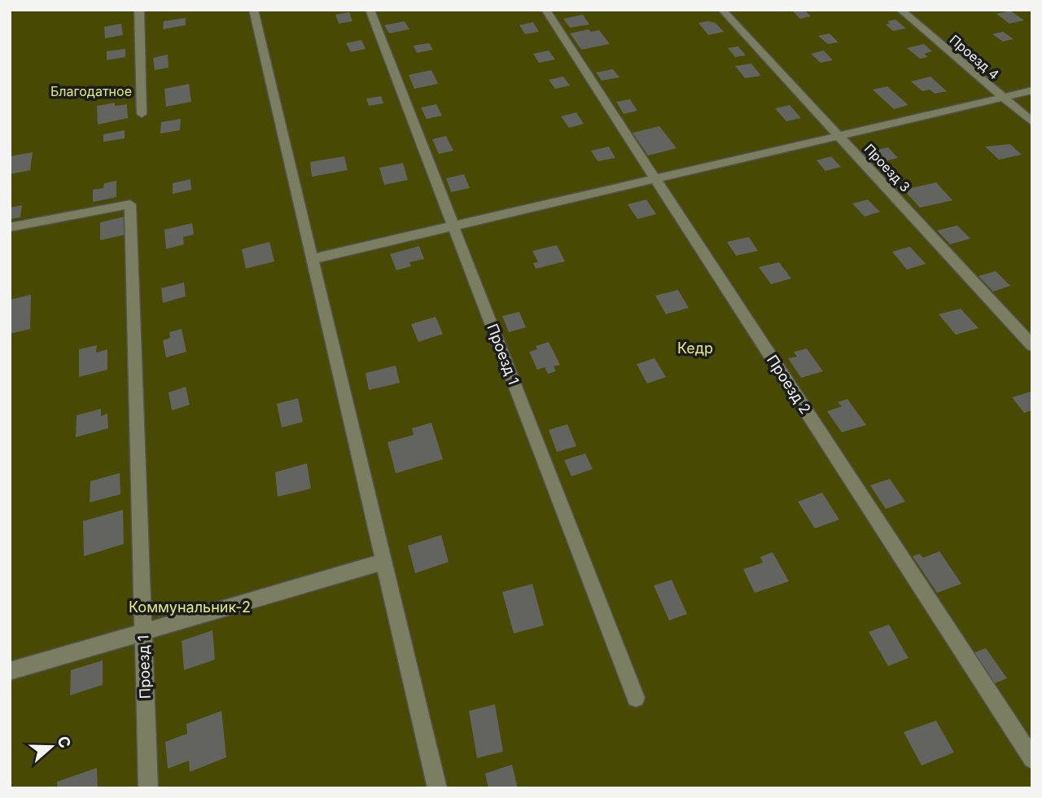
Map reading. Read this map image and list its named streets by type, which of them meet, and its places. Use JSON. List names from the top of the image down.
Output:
{
  "streets": {
    "street": [
      "Проезд 4",
      "Проезд 3",
      "Проезд 1",
      "Проезд 2"
    ]
  },
  "parks": ["Благодатное", "Кедр", "Коммунальник-2"],
  "north": "right"
}
